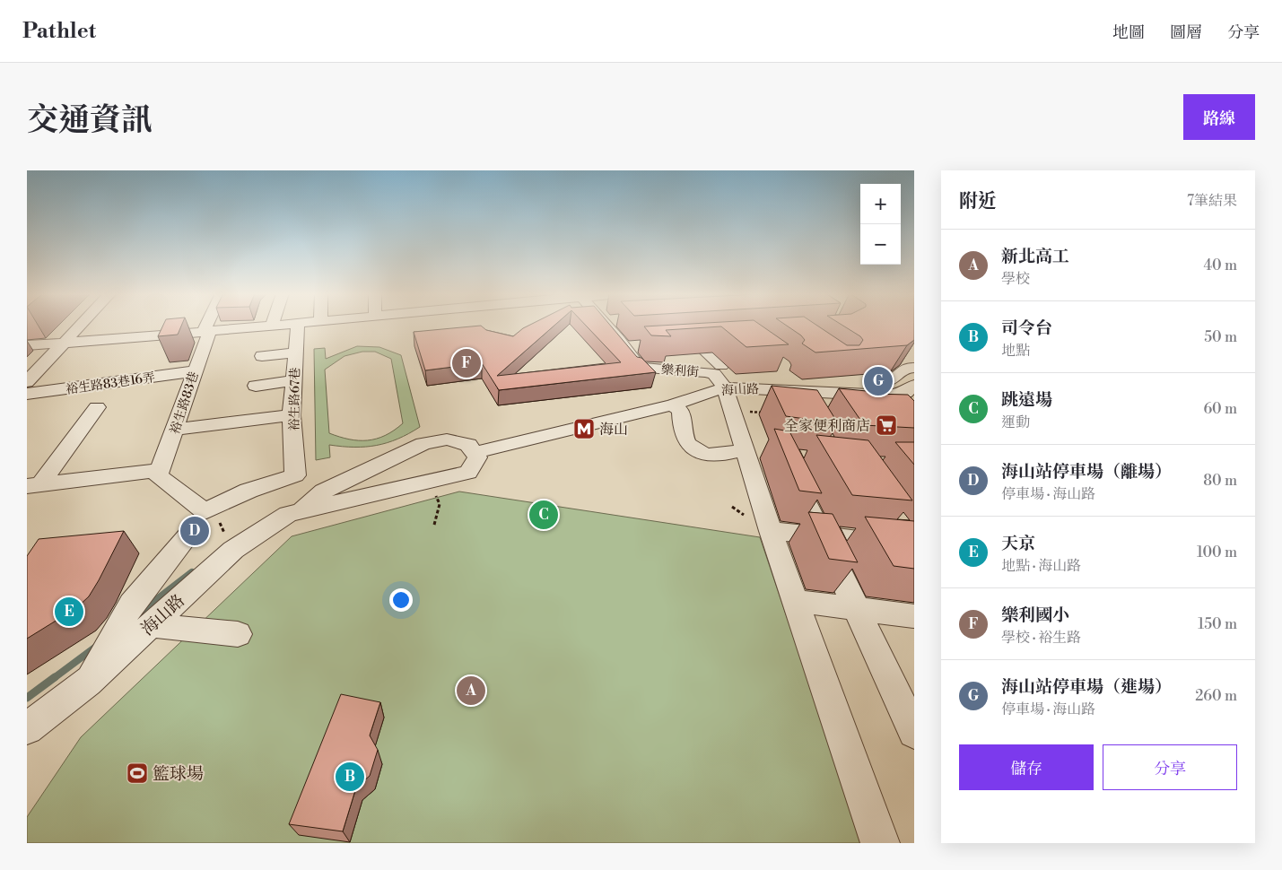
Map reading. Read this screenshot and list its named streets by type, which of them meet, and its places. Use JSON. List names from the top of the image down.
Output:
{
  "streets": {
    "street": [
      "樂利街",
      "裕生路83巷16弄",
      "海山路",
      "裕生路67巷",
      "裕生路83巷"
    ]
  },
  "crossings": [
    ["樂利街", "海山路"],
    ["裕生路83巷16弄", "裕生路83巷"],
    ["裕生路67巷", "裕生路83巷"]
  ],
  "places": {
    "supermarket": ["全家便利商店"],
    "metro station": ["海山"],
    "sports": ["籃球場"]
  },
  "page": {
    "header": "Pathlet",
    "nav": ["地圖", "圖層", "分享"],
    "title": "交通資訊",
    "buttons": [
      "路線",
      ["儲存", "分享"]
    ],
    "heading": ["附近", "7筆結果"],
    "map_buttons": ["+", "−"],
    "list": [
      {
        "mark": "A",
        "name": "新北高工",
        "note": "學校",
        "value": "40 m"
      },
      {
        "mark": "B",
        "name": "司令台",
        "note": "地點",
        "value": "50 m"
      },
      {
        "mark": "C",
        "name": "跳遠場",
        "note": "運動",
        "value": "60 m"
      },
      {
        "mark": "D",
        "name": "海山站停車場（離場）",
        "note": "停車場 · 海山路",
        "value": "80 m"
      },
      {
        "mark": "E",
        "name": "天京",
        "note": "地點 · 海山路",
        "value": "100 m"
      },
      {
        "mark": "F",
        "name": "樂利國小",
        "note": "學校 · 裕生路",
        "value": "150 m"
      },
      {
        "mark": "G",
        "name": "海山站停車場（進場）",
        "note": "停車場 · 海山路",
        "value": "260 m"
      }
    ],
    "pins": [
      "F",
      "G",
      "C",
      "D",
      "E",
      "A",
      "B"
    ]
  }
}
